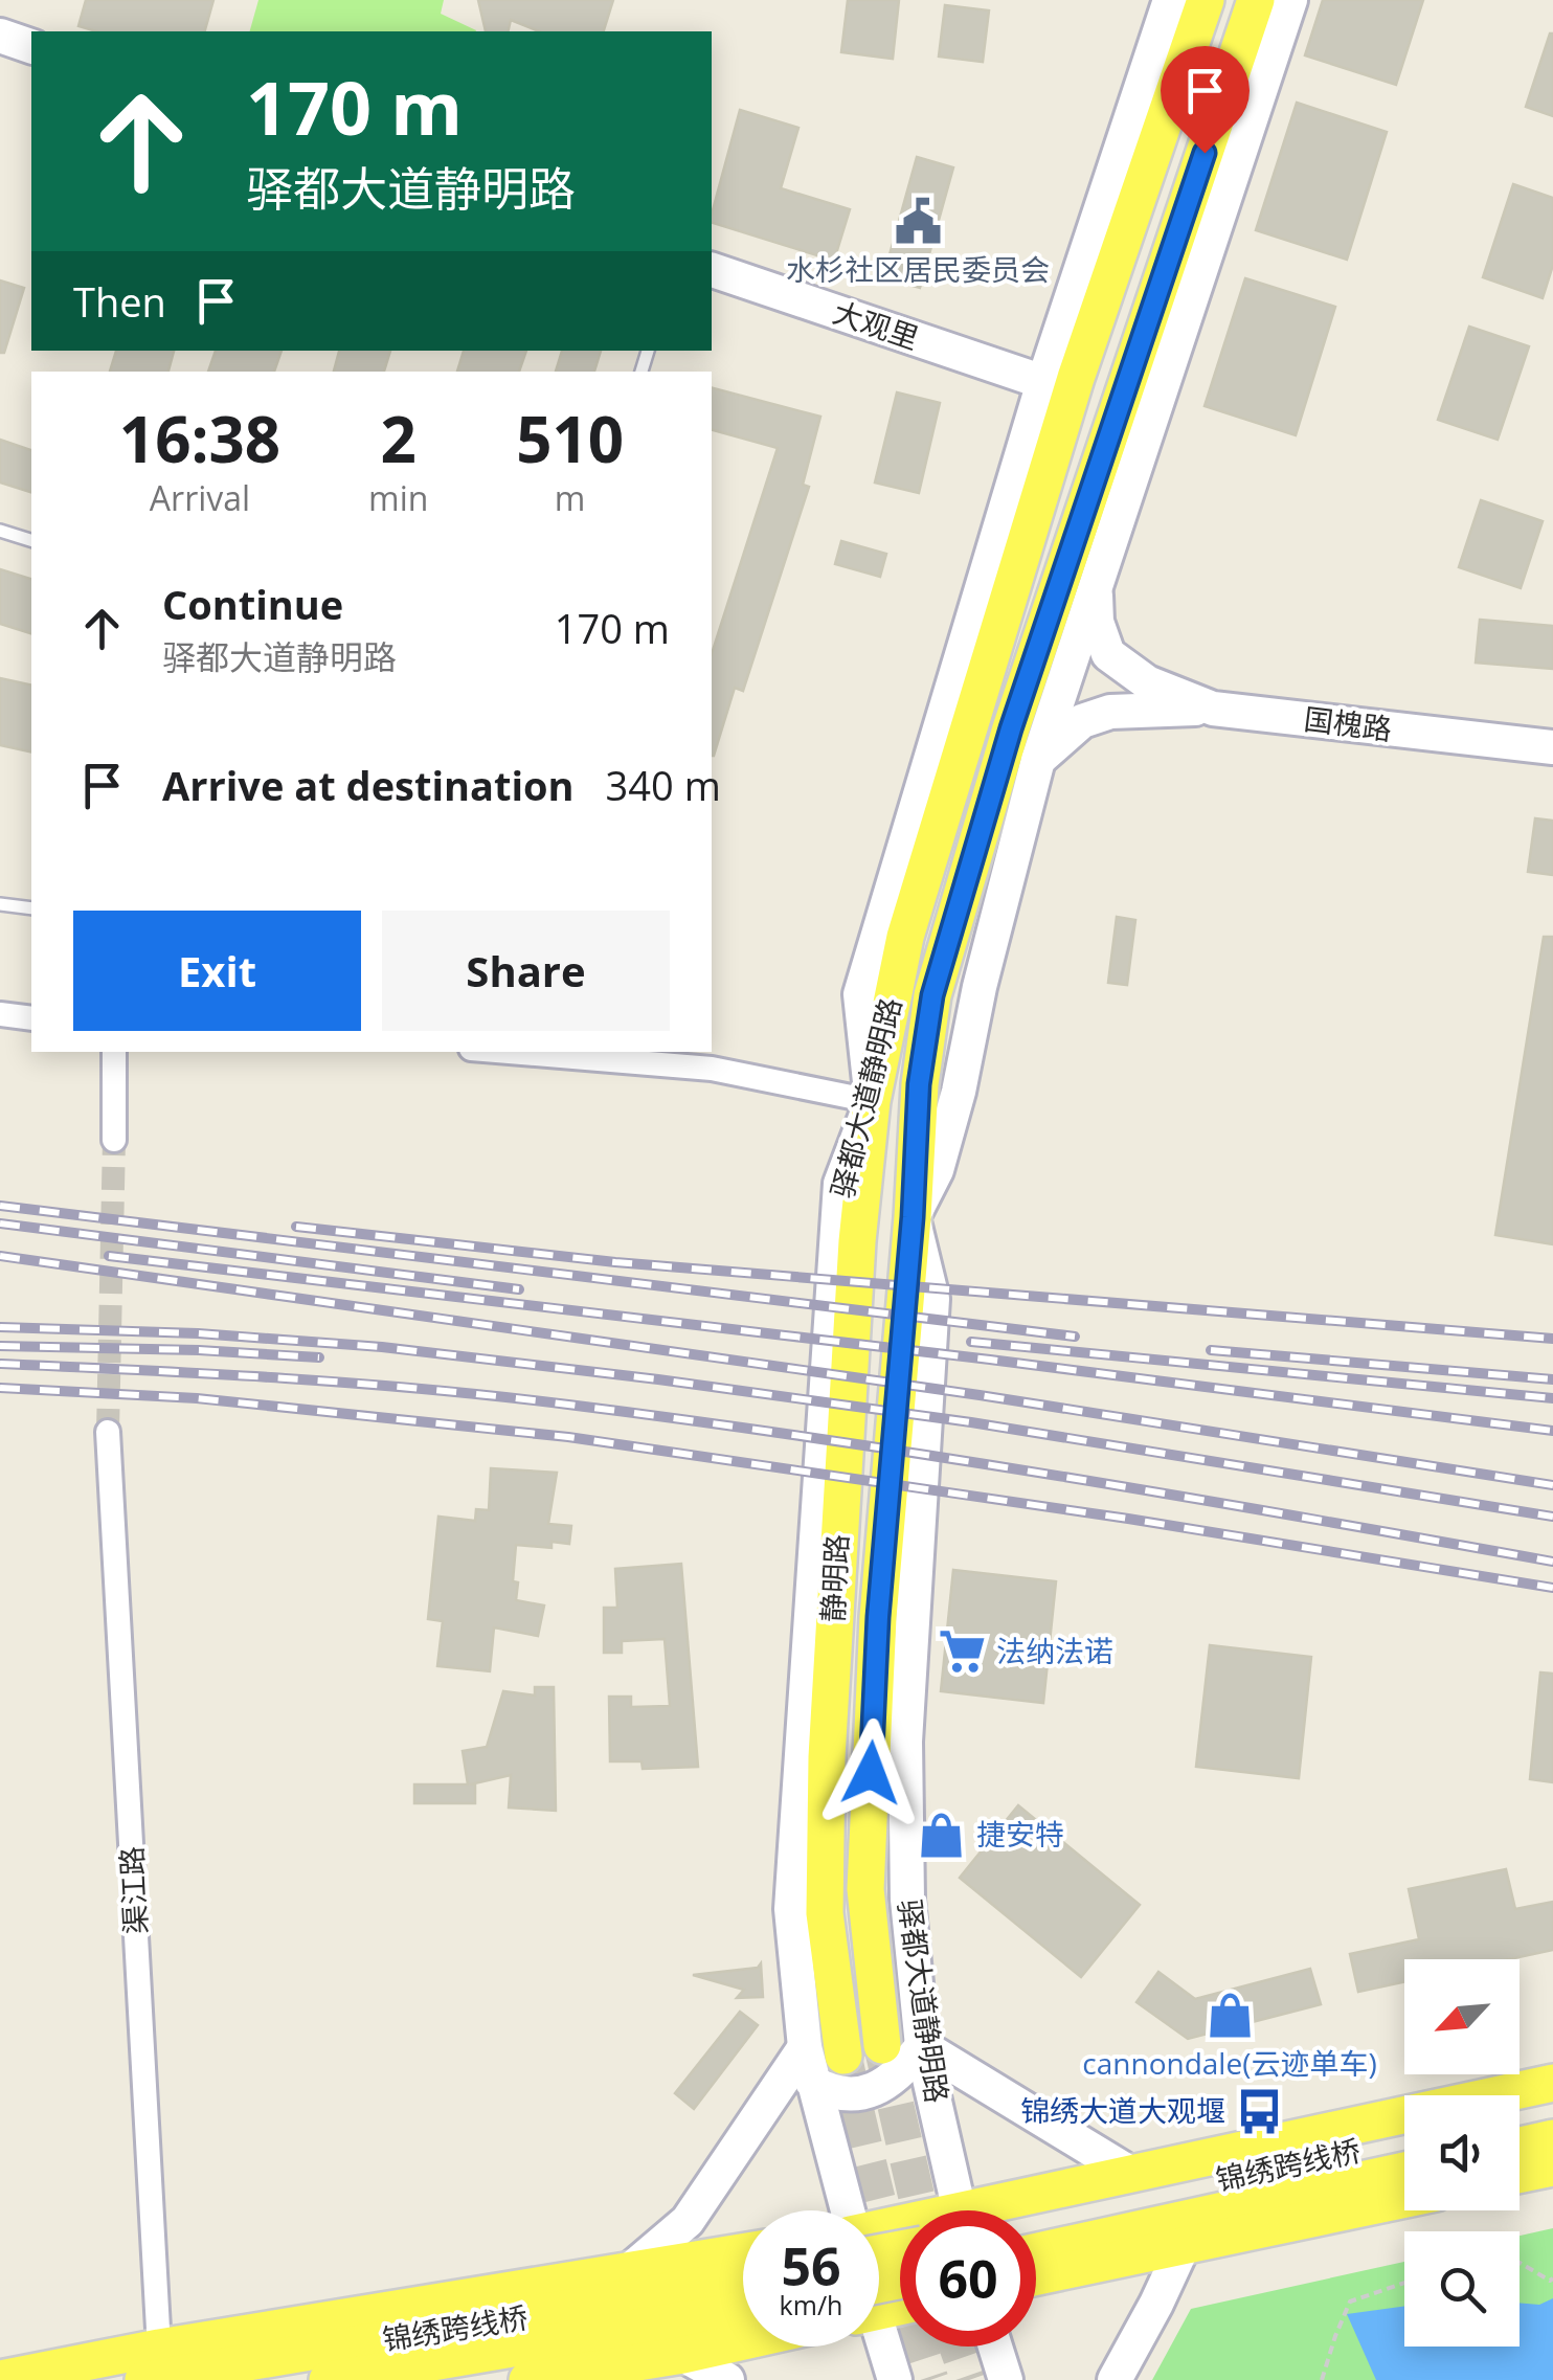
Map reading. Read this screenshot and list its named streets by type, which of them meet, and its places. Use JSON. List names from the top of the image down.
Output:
{
  "streets": {
    "main road": ["驿都大道静明路", "静明路", "锦绣跨线桥"],
    "street": ["大观里", "国槐路", "渠江路"]
  },
  "crossings": [
    ["驿都大道静明路", "静明路"],
    ["渠江路", "锦绣跨线桥"]
  ],
  "places": {
    "public building": ["水杉社区居民委员会"],
    "supermarket": ["法纳法诺"],
    "shop": ["捷安特", "cannondale(云迹单车)"],
    "bus stop": ["锦绣大道大观堰"]
  },
  "north": "bottom left",
  "page": {
    "turn": ["170 m", "驿都大道静明路"],
    "then": "Then",
    "eta": [
      "16:38",
      "Arrival",
      "2",
      "min",
      "510",
      "m"
    ],
    "list": [
      {
        "name": "Continue",
        "note": "驿都大道静明路",
        "value": "170 m"
      },
      {
        "name": "Arrive at destination",
        "value": "340 m"
      }
    ],
    "buttons": ["Exit", "Share"],
    "speed": "56 km/h",
    "limit": "60"
  }
}
